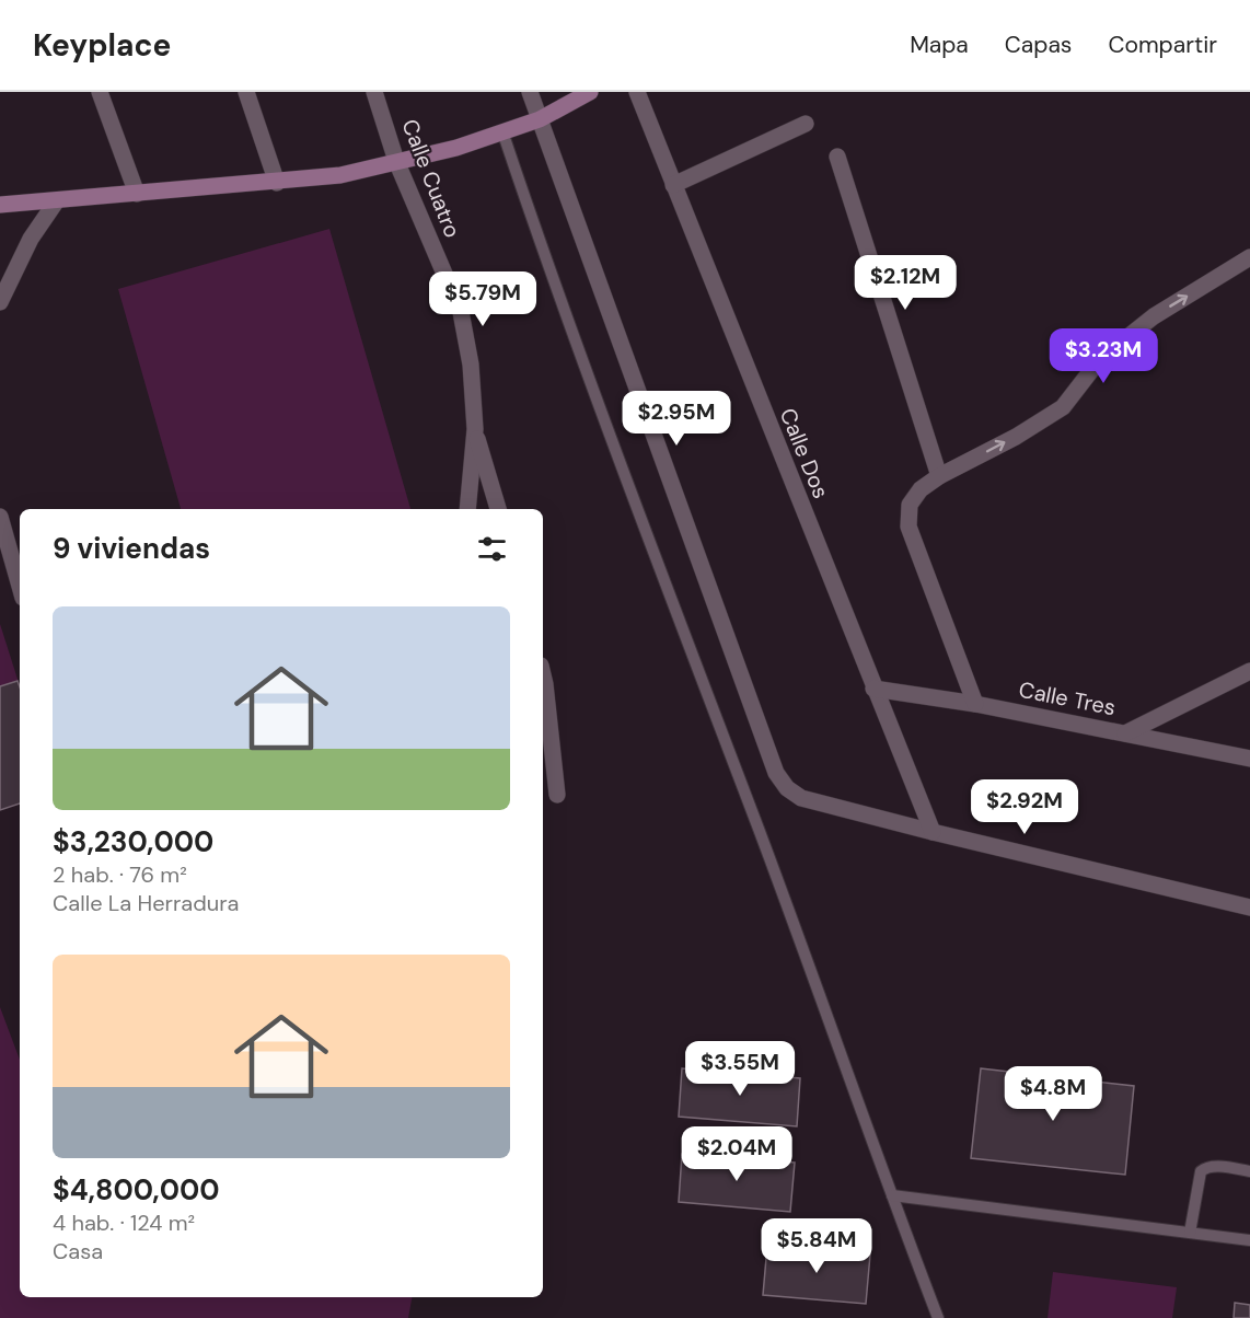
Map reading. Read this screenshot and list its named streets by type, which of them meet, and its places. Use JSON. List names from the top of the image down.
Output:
{
  "streets": {
    "street": ["Calle Cuatro", "Calle Dos", "Calle Tres"]
  },
  "crossings": [
    ["Calle Dos", "Calle Tres"]
  ],
  "page": {
    "header": "Keyplace",
    "nav": ["Mapa", "Capas", "Compartir"],
    "price": [
      "$2.12M",
      "$5.79M",
      "$3.23M",
      "$2.95M",
      "$2.92M",
      "$3.55M",
      "$4.8M",
      "$2.04M",
      "$5.84M"
    ],
    "heading": "9 viviendas",
    "list": [
      {
        "name": "$3,230,000",
        "note": "2 hab. · 76 m² · Calle La Herradura"
      },
      {
        "name": "$4,800,000",
        "note": "4 hab. · 124 m² · Casa"
      }
    ]
  }
}
